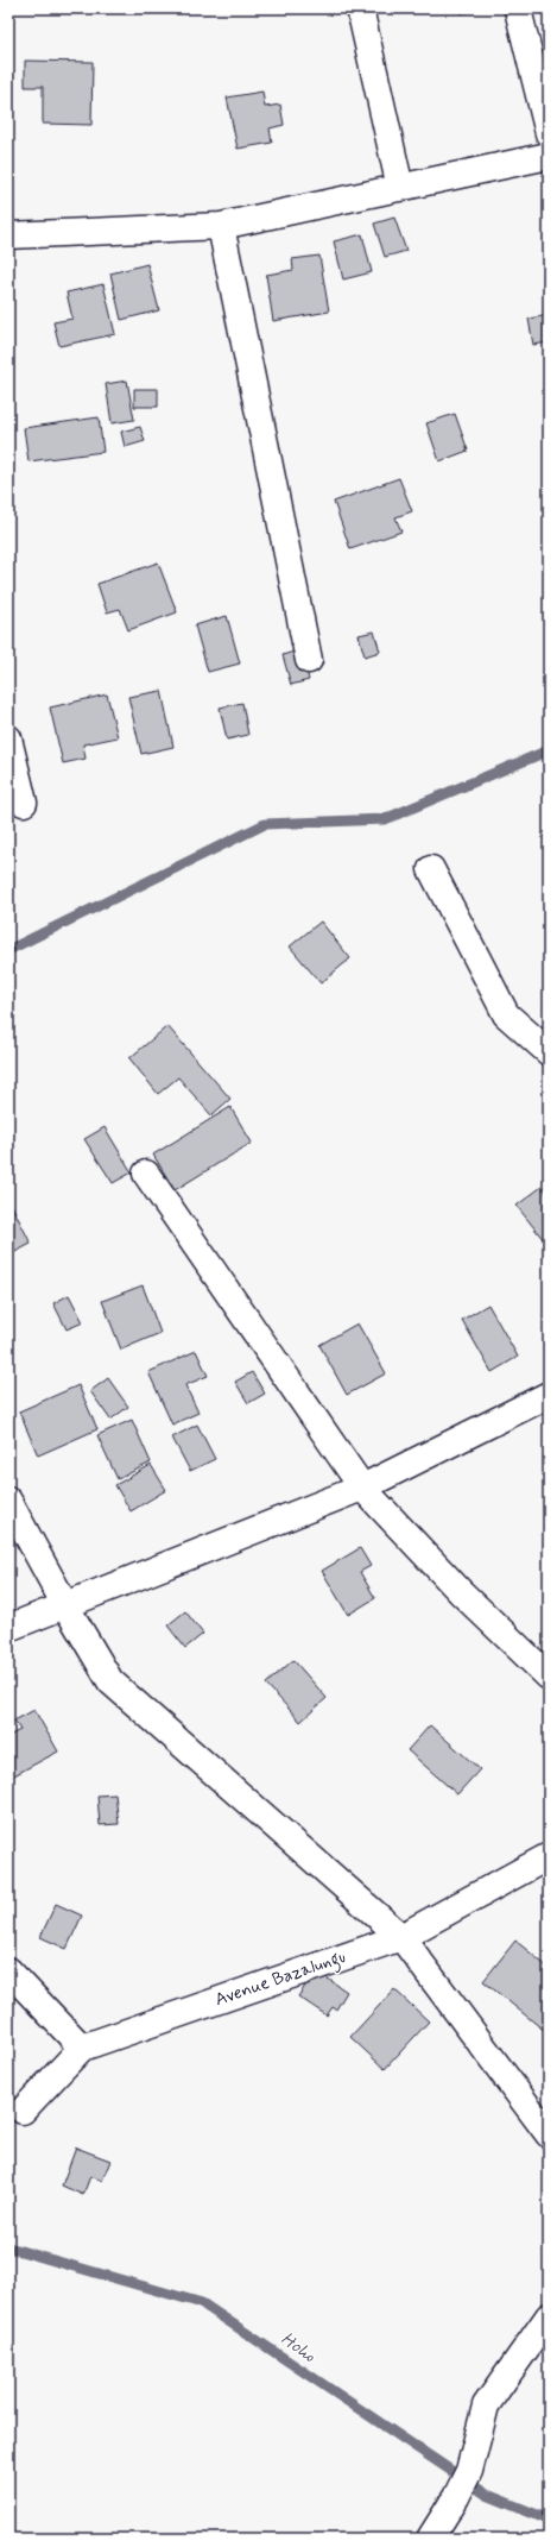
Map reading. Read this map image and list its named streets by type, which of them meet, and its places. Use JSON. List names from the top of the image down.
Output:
{
  "streets": {
    "street": ["Avenue Bazalungu"]
  },
  "water": ["Hoho"]
}
